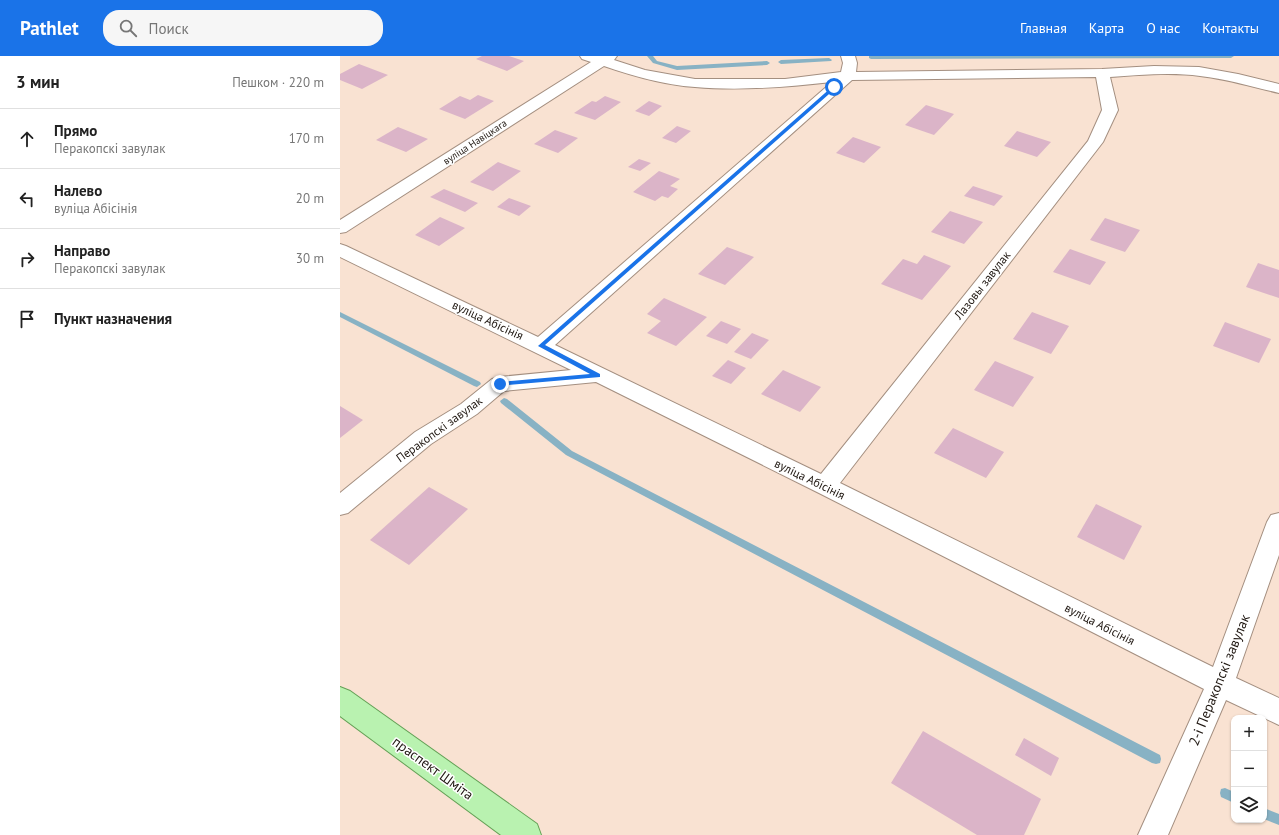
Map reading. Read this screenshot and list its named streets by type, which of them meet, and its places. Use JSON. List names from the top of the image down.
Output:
{
  "streets": {
    "main road": ["праспект Шміта"],
    "street": [
      "вуліца Навіцкага",
      "Лазовы завулак",
      "вуліца Абісінія",
      "Перакопскі завулак",
      "2-і Перакопскі завулак"
    ]
  },
  "crossings": [
    ["Лазовы завулак", "вуліца Абісінія"],
    ["вуліца Абісінія", "Перакопскі завулак"],
    ["вуліца Абісінія", "2-і Перакопскі завулак"]
  ],
  "page": {
    "header": "Pathlet",
    "search": "Поиск",
    "nav": [
      "Главная",
      "Карта",
      "О нас",
      "Контакты"
    ],
    "heading": ["3 мин", "Пешком · 220 m"],
    "list": [
      ["Прямо", "Перакопскі завулак", "170 m"],
      ["Налево", "вуліца Абісінія", "20 m"],
      ["Направо", "Перакопскі завулак", "30 m"],
      "Пункт назначения"
    ],
    "map_buttons": ["+", "−"]
  }
}
